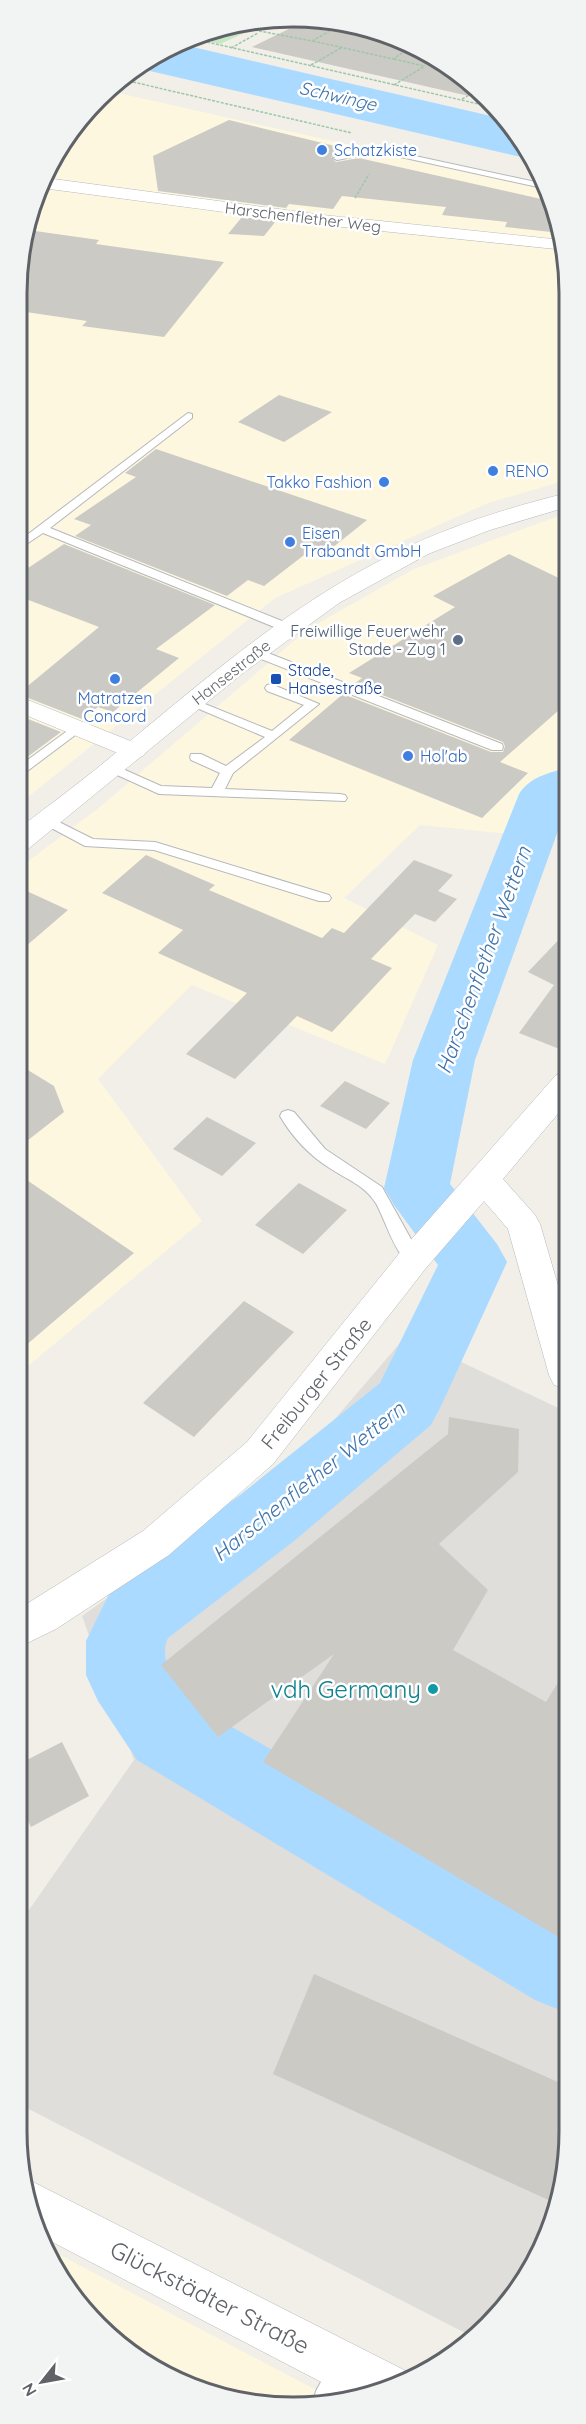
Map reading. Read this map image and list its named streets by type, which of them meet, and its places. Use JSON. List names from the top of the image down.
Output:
{
  "streets": {
    "street": [
      "Harschenflether Weg",
      "Hansestraße",
      "Freiburger Straße",
      "Glückstädter Straße"
    ]
  },
  "water": ["Schwinge", "Harschenflether Wettern"],
  "places": {
    "other": [
      "Schatzkiste",
      "RENO",
      "Takko Fashion",
      "Eisen Trabandt GmbH",
      "Freiwillige Feuerwehr Stade - Zug 1",
      "Matratzen Concord",
      "Hol'ab",
      "vdh Germany"
    ],
    "transit": ["Stade, Hansestraße"]
  },
  "north": "bottom left"
}
